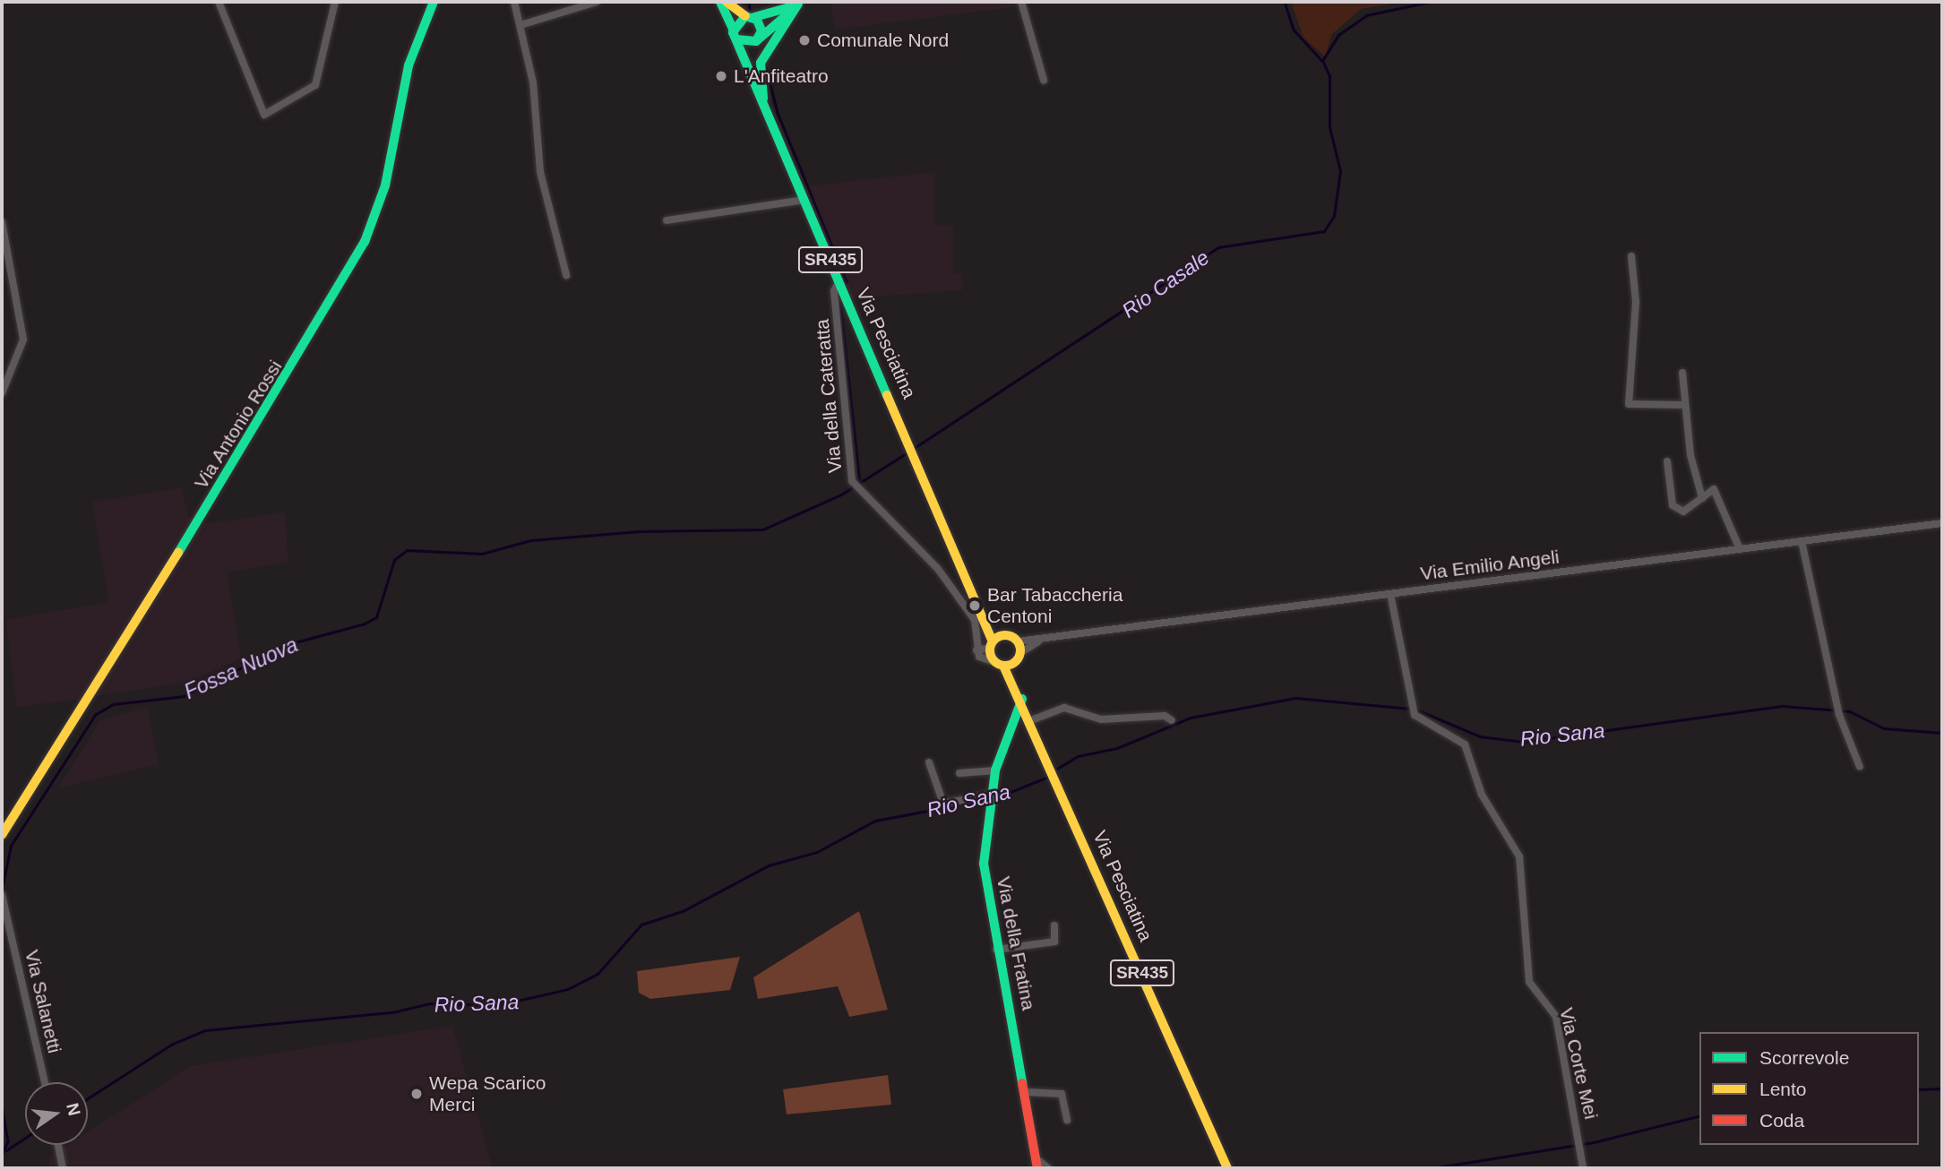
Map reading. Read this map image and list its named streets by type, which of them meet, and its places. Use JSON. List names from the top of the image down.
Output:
{
  "streets": {
    "main road": [
      "SR435",
      "Via Pesciatina",
      "Via Antonio Rossi",
      "Via della Fratina"
    ],
    "street": [
      "Via della Cateratta",
      "Via Emilio Angeli",
      "Via Salanetti",
      "Via Corte Mei"
    ]
  },
  "crossings": [
    ["Via Pesciatina", "Via della Cateratta"],
    ["Via Pesciatina", "Via Emilio Angeli"],
    ["Via Pesciatina", "Via della Fratina"],
    ["Via Emilio Angeli", "Via Corte Mei"]
  ],
  "water": ["Rio Casale", "Fossa Nuova", "Rio Sana"],
  "places": [
    "Comunale Nord",
    "L'Anfiteatro",
    "Bar Tabaccheria Centoni",
    "Wepa Scarico Merci"
  ],
  "legend": ["Scorrevole", "Lento", "Coda"],
  "north": "right"
}
